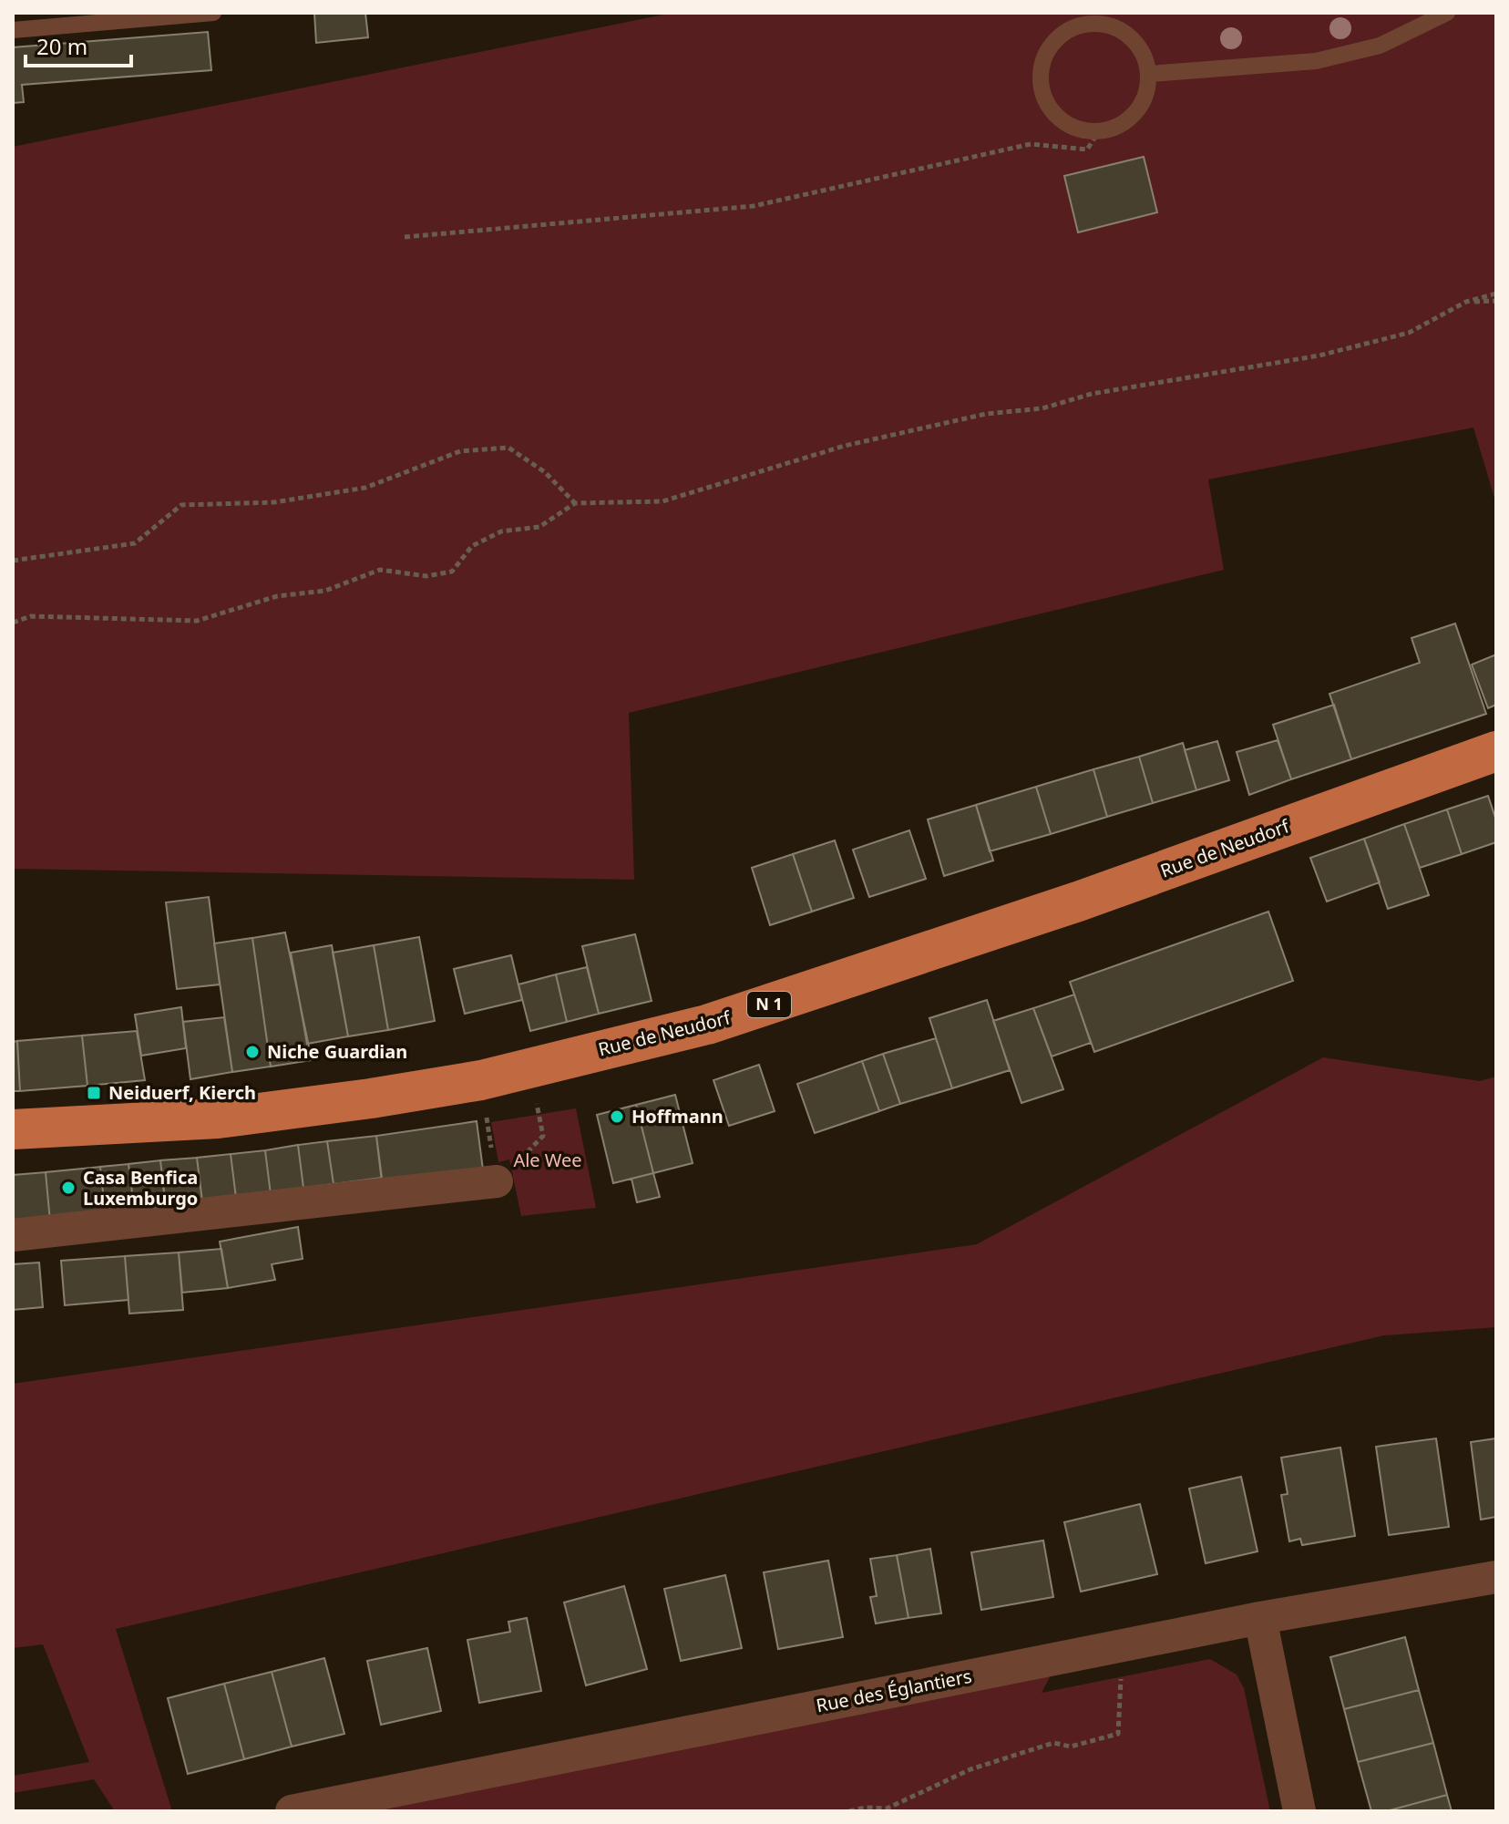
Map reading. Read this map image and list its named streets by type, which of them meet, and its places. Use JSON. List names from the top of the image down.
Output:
{
  "streets": {
    "main road": ["Rue de Neudorf", "N 1"],
    "street": ["Rue des Églantiers"]
  },
  "parks": ["Ale Wee"],
  "places": {
    "other": ["Niche Guardian", "Hoffmann", "Casa Benfica Luxemburgo"],
    "transit": ["Neiduerf, Kierch"]
  },
  "scale_bar": "20 m"
}
